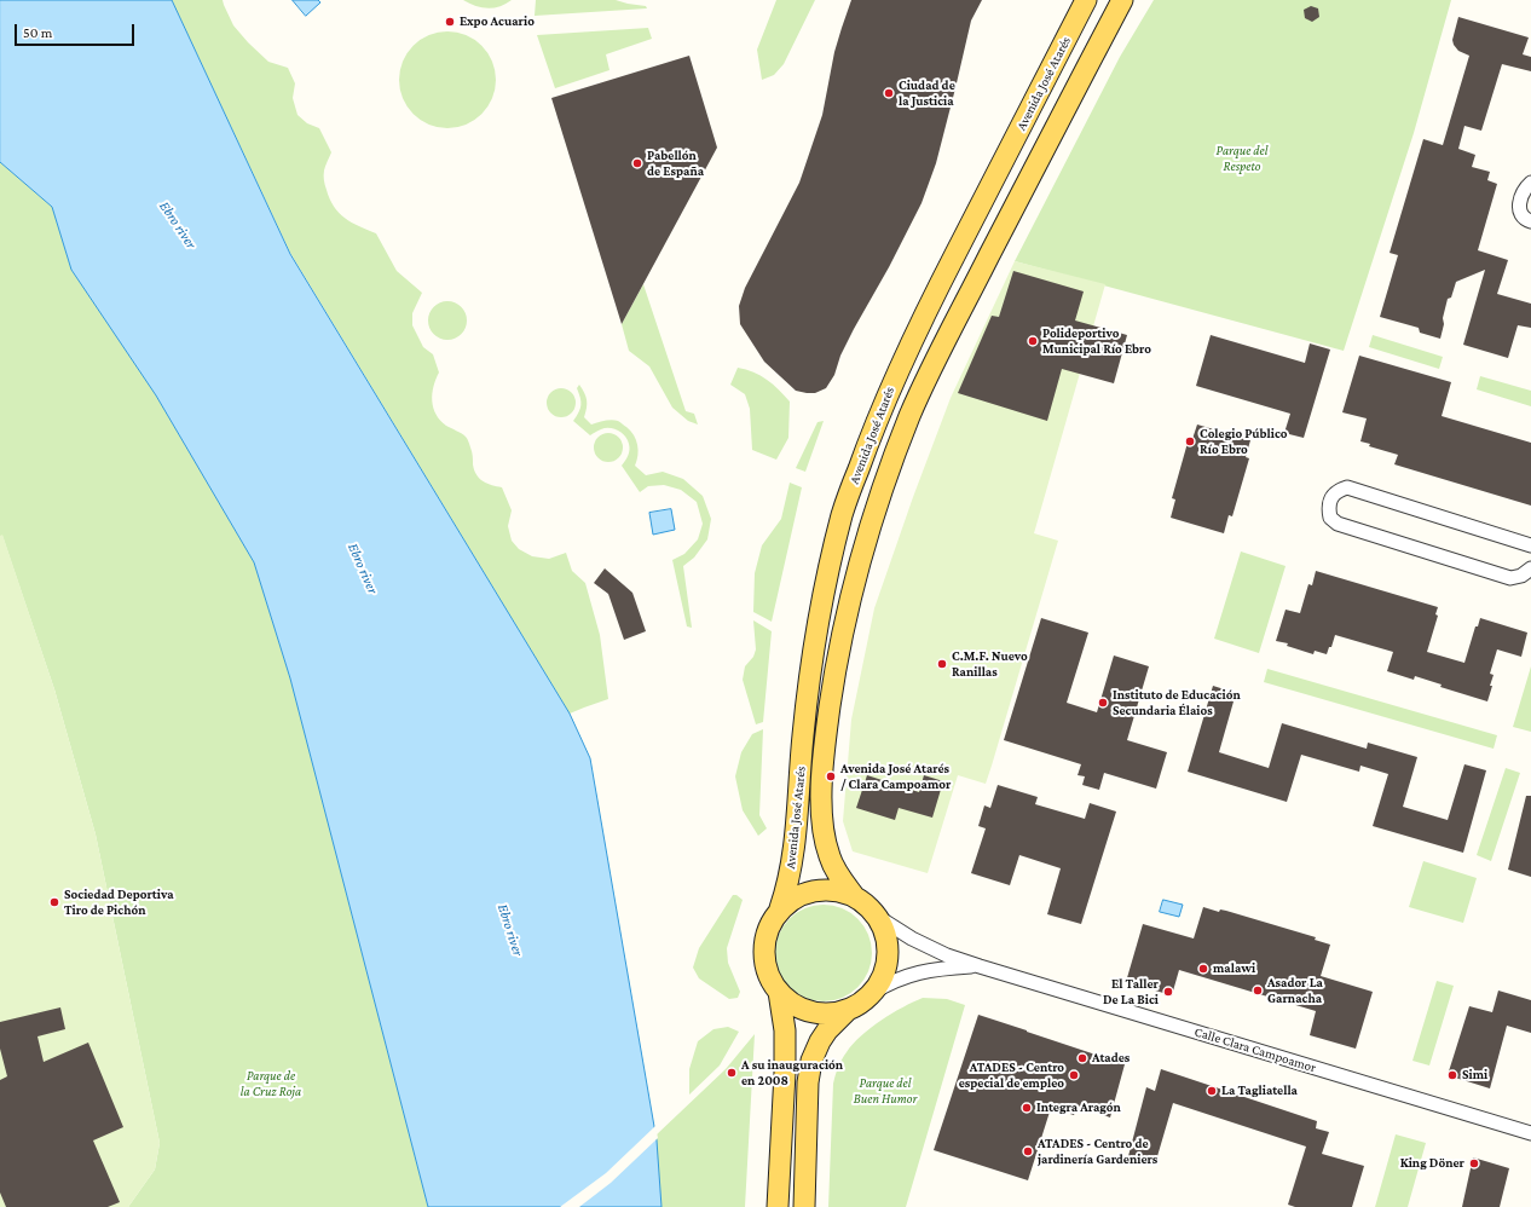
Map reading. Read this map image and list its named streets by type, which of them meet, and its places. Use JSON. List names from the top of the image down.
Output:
{
  "streets": {
    "main road": ["Avenida José Atarés"],
    "street": ["Calle Clara Campoamor"]
  },
  "crossings": [
    ["Avenida José Atarés", "Calle Clara Campoamor"]
  ],
  "water": ["Ebro river"],
  "parks": ["Parque del Respeto", "Parque de la Cruz Roja", "Parque del Buen Humor"],
  "places": [
    "Expo Acuario",
    "Ciudad de la Justicia",
    "Pabellón de España",
    "Polideportivo Municipal Río Ebro",
    "Colegio Público Río Ebro",
    "C.M.F. Nuevo Ranillas",
    "Instituto de Educación Secundaria Élaios",
    "Avenida José Atarés / Clara Campoamor",
    "Sociedad Deportiva Tiro de Pichón",
    "malawi",
    "Asador La Garnacha",
    "El Taller De La Bici",
    "Atades",
    "A su inauguración en 2008",
    "ATADES - Centro especial de empleo",
    "Simi",
    "La Tagliatella",
    "Integra Aragón",
    "ATADES - Centro de jardinería Gardeniers",
    "King Döner"
  ],
  "scale_bar": "50 m"
}
